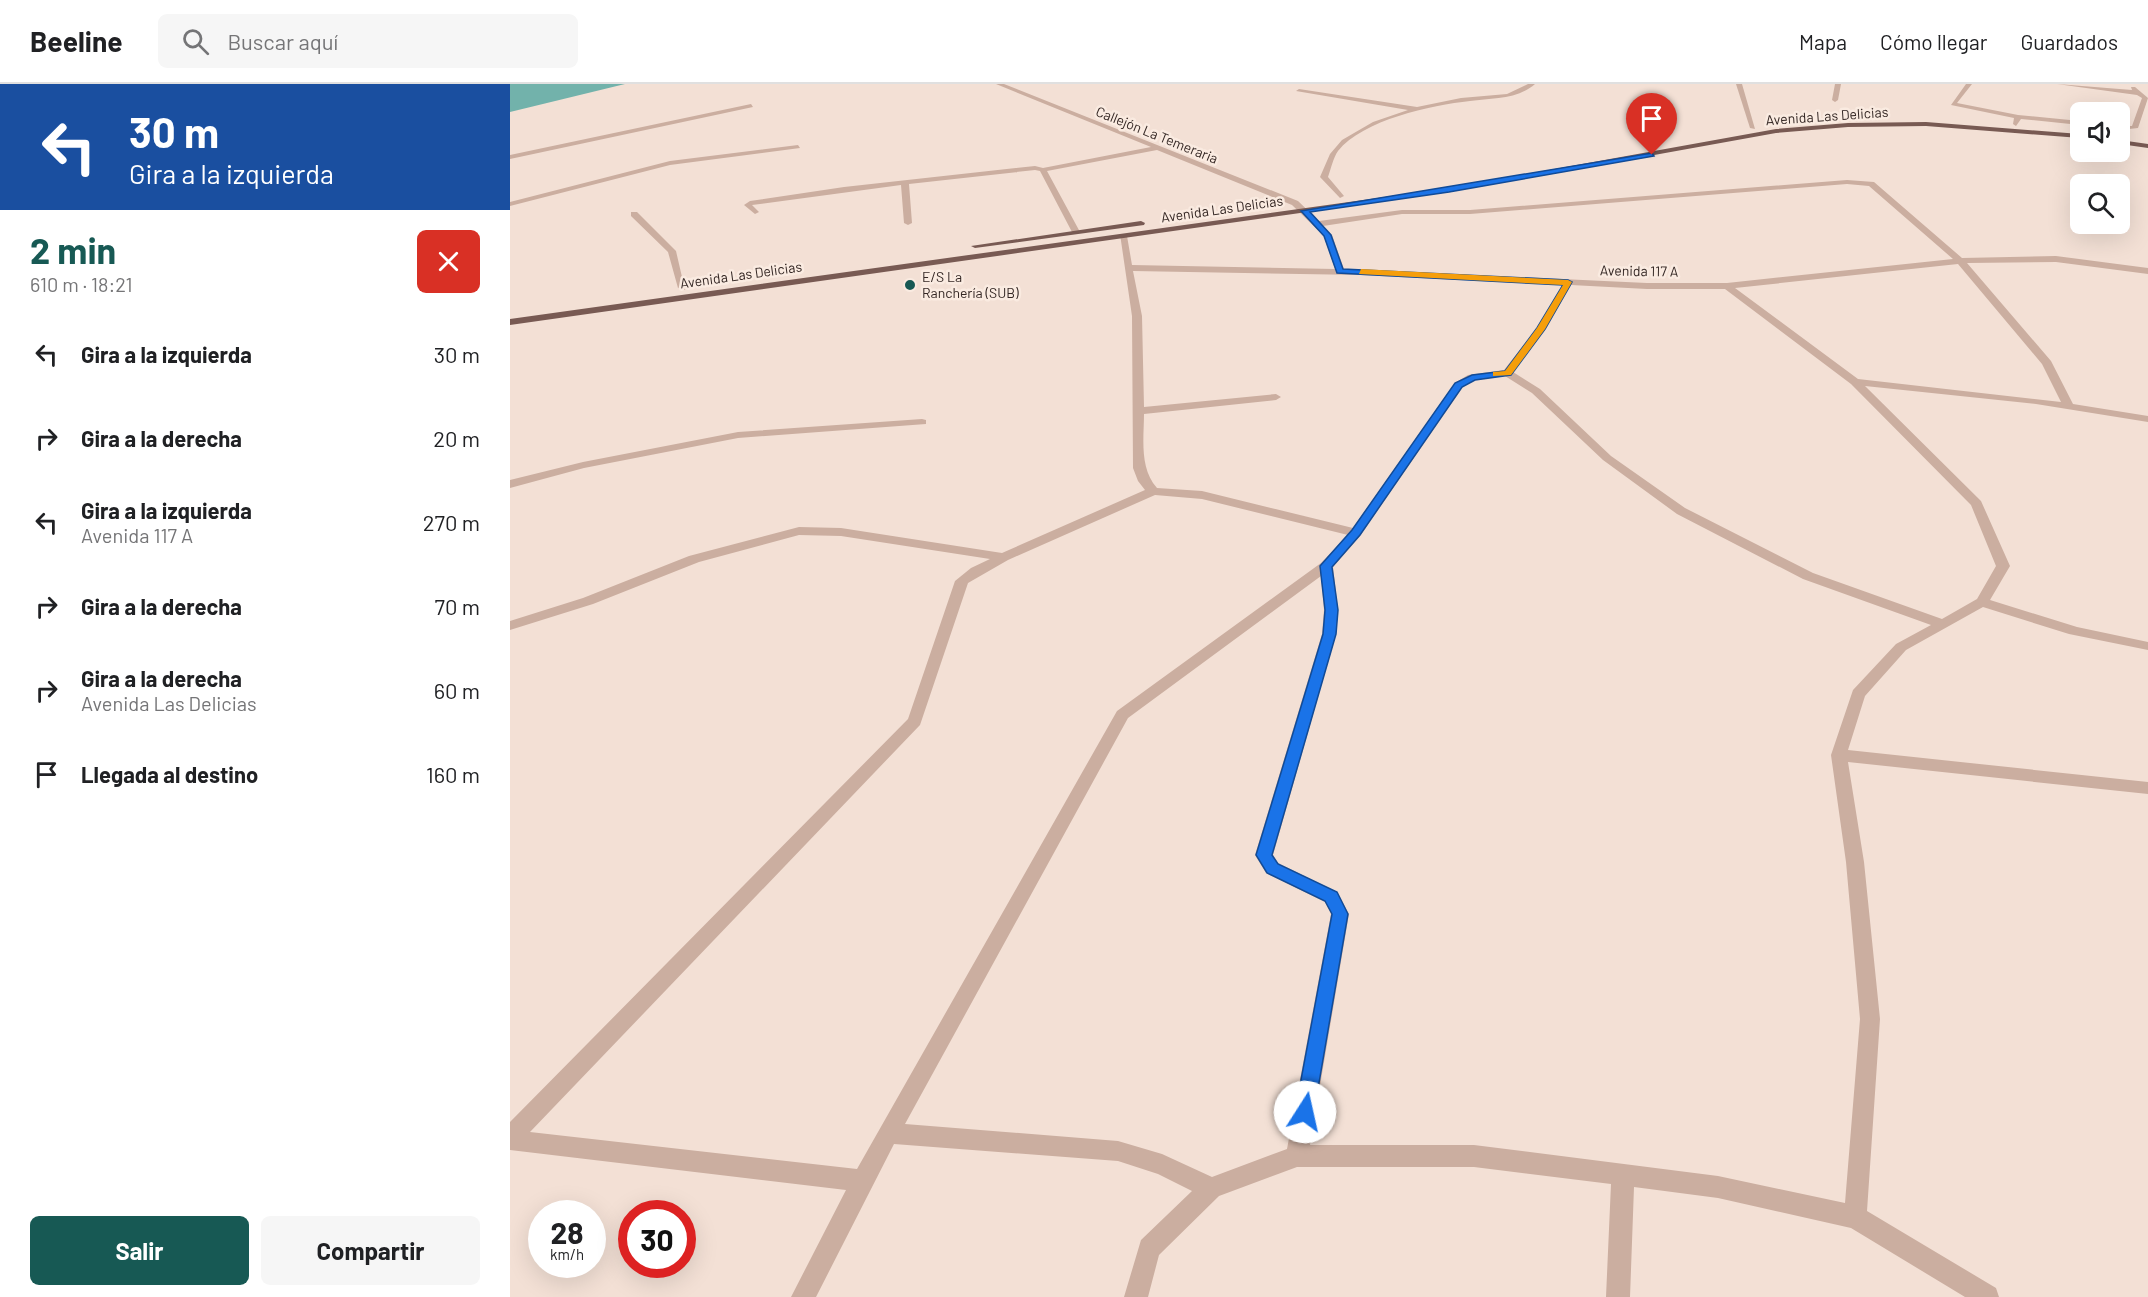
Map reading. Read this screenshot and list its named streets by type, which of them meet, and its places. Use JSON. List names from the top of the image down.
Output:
{
  "streets": {
    "main road": ["Avenida Las Delicias"],
    "street": ["Callejón La Temeraria", "Avenida 117 A"]
  },
  "crossings": [
    ["Avenida Las Delicias", "Callejón La Temeraria"],
    ["Callejón La Temeraria", "Avenida 117 A"]
  ],
  "places": ["E/S La Ranchería (SUB)"],
  "page": {
    "header": "Beeline",
    "search": "Buscar aquí",
    "nav": ["Mapa", "Cómo llegar", "Guardados"],
    "turn": ["30 m", "Gira a la izquierda"],
    "heading": ["2 min", "610 m · 18:21"],
    "list": [
      {
        "name": "Gira a la izquierda",
        "value": "30 m"
      },
      {
        "name": "Gira a la derecha",
        "value": "20 m"
      },
      {
        "name": "Gira a la izquierda",
        "note": "Avenida 117 A",
        "value": "270 m"
      },
      {
        "name": "Gira a la derecha",
        "value": "70 m"
      },
      {
        "name": "Gira a la derecha",
        "note": "Avenida Las Delicias",
        "value": "60 m"
      },
      {
        "name": "Llegada al destino",
        "value": "160 m"
      }
    ],
    "speed": "28 km/h",
    "limit": "30",
    "buttons": ["Salir", "Compartir"]
  }
}
